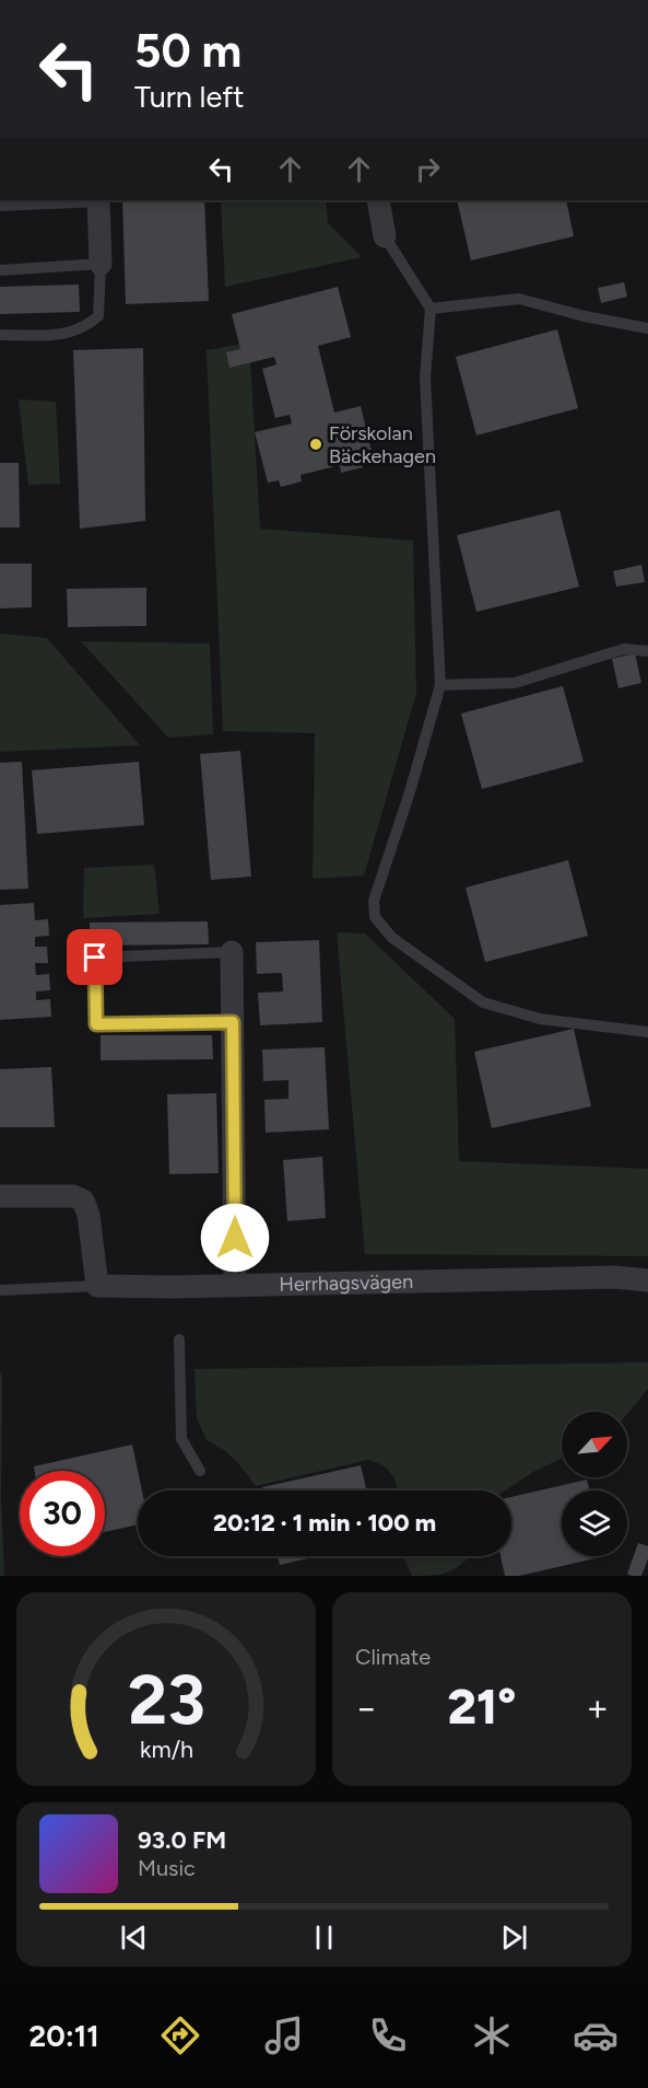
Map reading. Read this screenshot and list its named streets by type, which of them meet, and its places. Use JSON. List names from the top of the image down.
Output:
{
  "streets": {
    "street": ["Herrhagsvägen"]
  },
  "places": ["Förskolan Bäckehagen"],
  "north": "top right",
  "page": {
    "turn": ["50 m", "Turn left"],
    "limit": "30",
    "trip": "20:12 · 1 min · 100 m",
    "tile": "Climate",
    "heat": ["−", "21°", "+"],
    "song": ["93.0 FM", "Music"],
    "tabs": "20:11",
    "gauge": ["23", "km/h"]
  }
}
